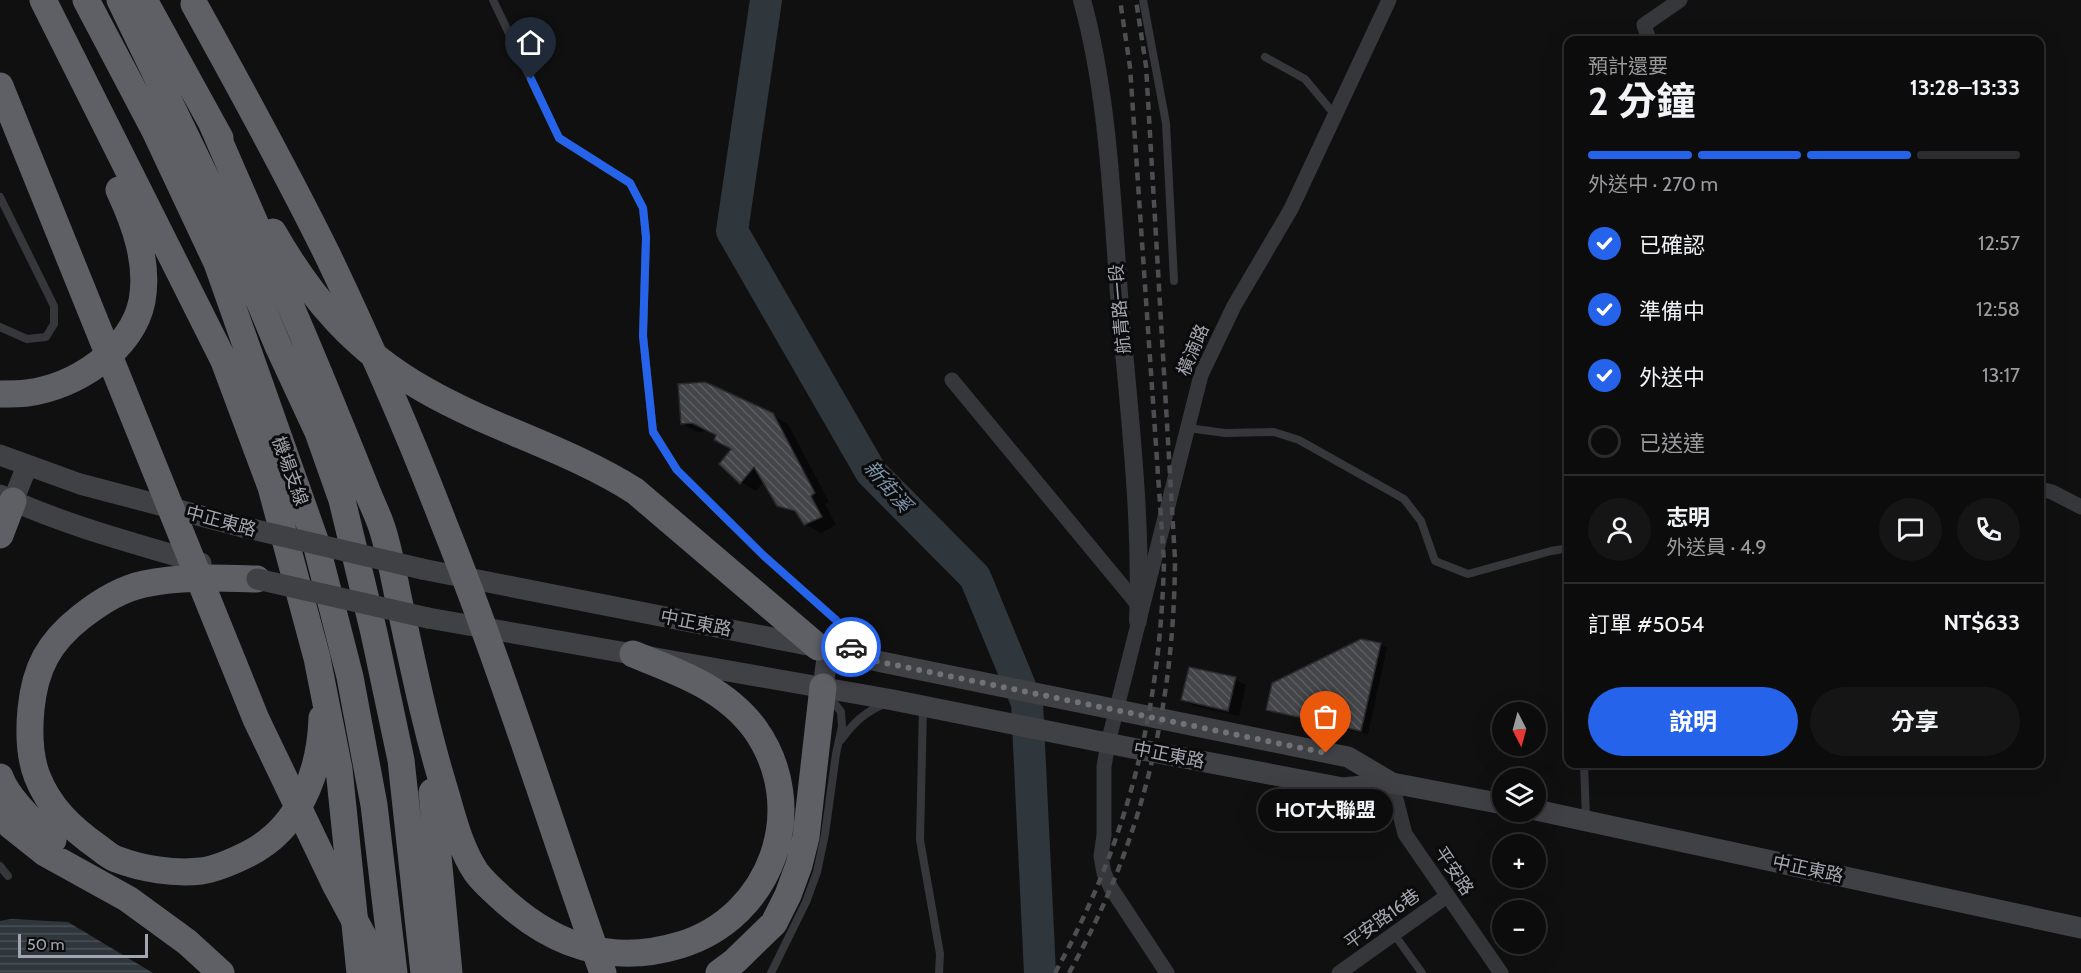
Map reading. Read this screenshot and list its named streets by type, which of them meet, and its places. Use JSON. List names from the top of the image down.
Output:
{
  "streets": {
    "highway": ["機場支線"],
    "main road": ["中正東路"],
    "street": [
      "航青路一段",
      "橫湳路",
      "平安路",
      "平安路16巷"
    ]
  },
  "crossings": [
    ["航青路一段", "橫湳路"],
    ["橫湳路", "中正東路"],
    ["中正東路", "平安路"],
    ["平安路", "平安路16巷"]
  ],
  "water": ["新街溪"],
  "places": ["HOT大聯盟"],
  "scale_bar": "50 m",
  "north": "bottom",
  "page": {
    "heading": ["2 分鐘", "預計還要", "13:28–13:33"],
    "panel": [
      "志明",
      "外送員 · 4.9",
      "訂單 #5054",
      "NT$633"
    ],
    "bar": "外送中 · 270 m",
    "list": [
      ["已確認", "12:57"],
      ["準備中", "12:58"],
      ["外送中", "13:17"],
      "已送達"
    ],
    "buttons": ["說明", "分享"],
    "map_buttons": ["+", "−"],
    "bubble": "HOT大聯盟",
    "scale": "50 m"
  }
}
